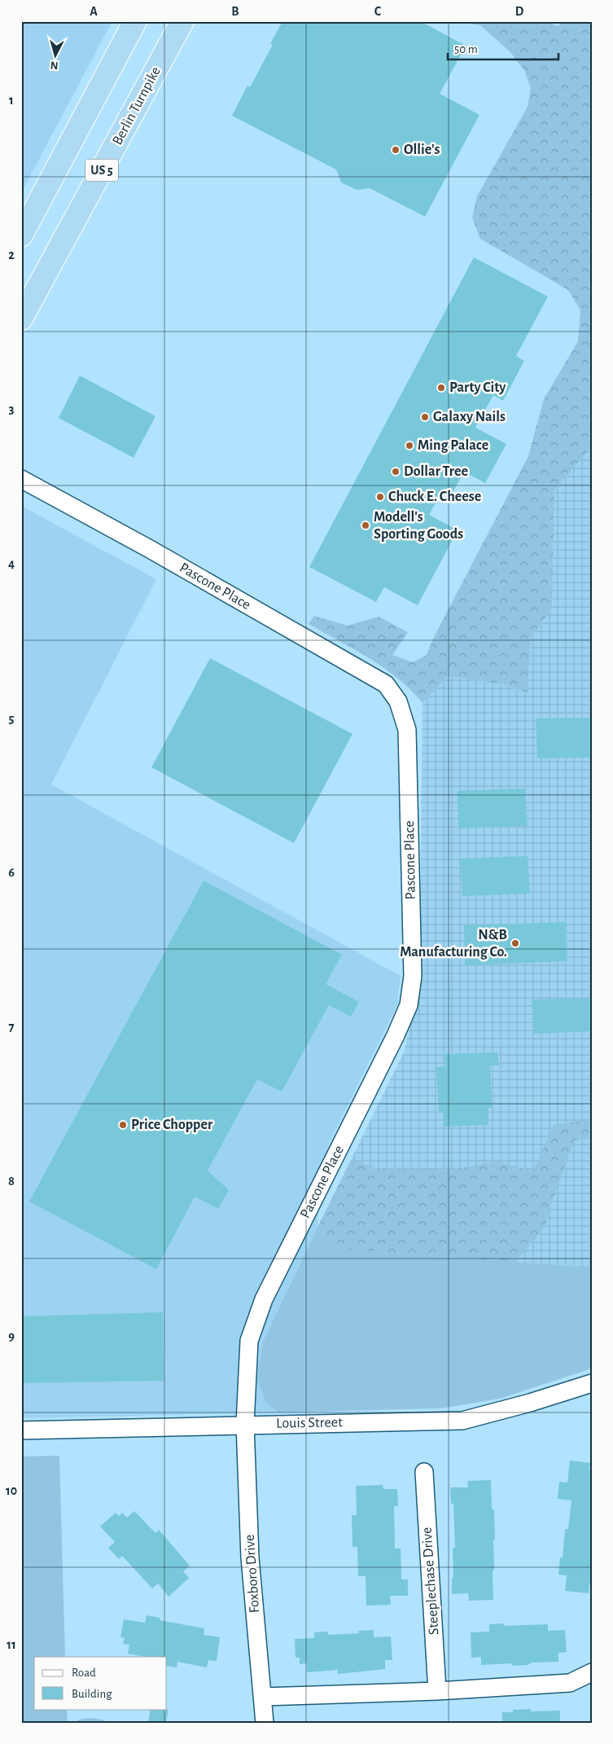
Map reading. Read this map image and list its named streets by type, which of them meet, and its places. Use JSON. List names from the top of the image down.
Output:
{
  "streets": {
    "highway": ["Berlin Turnpike", "US 5"],
    "street": [
      "Pascone Place",
      "Louis Street",
      "Foxboro Drive",
      "Steeplechase Drive"
    ]
  },
  "crossings": [
    ["Pascone Place", "Louis Street"],
    ["Pascone Place", "Foxboro Drive"],
    ["Louis Street", "Foxboro Drive"]
  ],
  "places": [
    "Ollie's",
    "Party City",
    "Galaxy Nails",
    "Ming Palace",
    "Dollar Tree",
    "Chuck E. Cheese",
    "Modell's Sporting Goods",
    "N&B Manufacturing Co.",
    "Price Chopper"
  ],
  "legend": ["Road", "Building"],
  "scale_bar": "50 m",
  "north": "bottom",
  "grid": {
    "columns": [
      "A",
      "B",
      "C",
      "D"
    ],
    "rows": [
      "1",
      "2",
      "3",
      "4",
      "5",
      "6",
      "7",
      "8",
      "9",
      "10",
      "11"
    ]
  }
}
